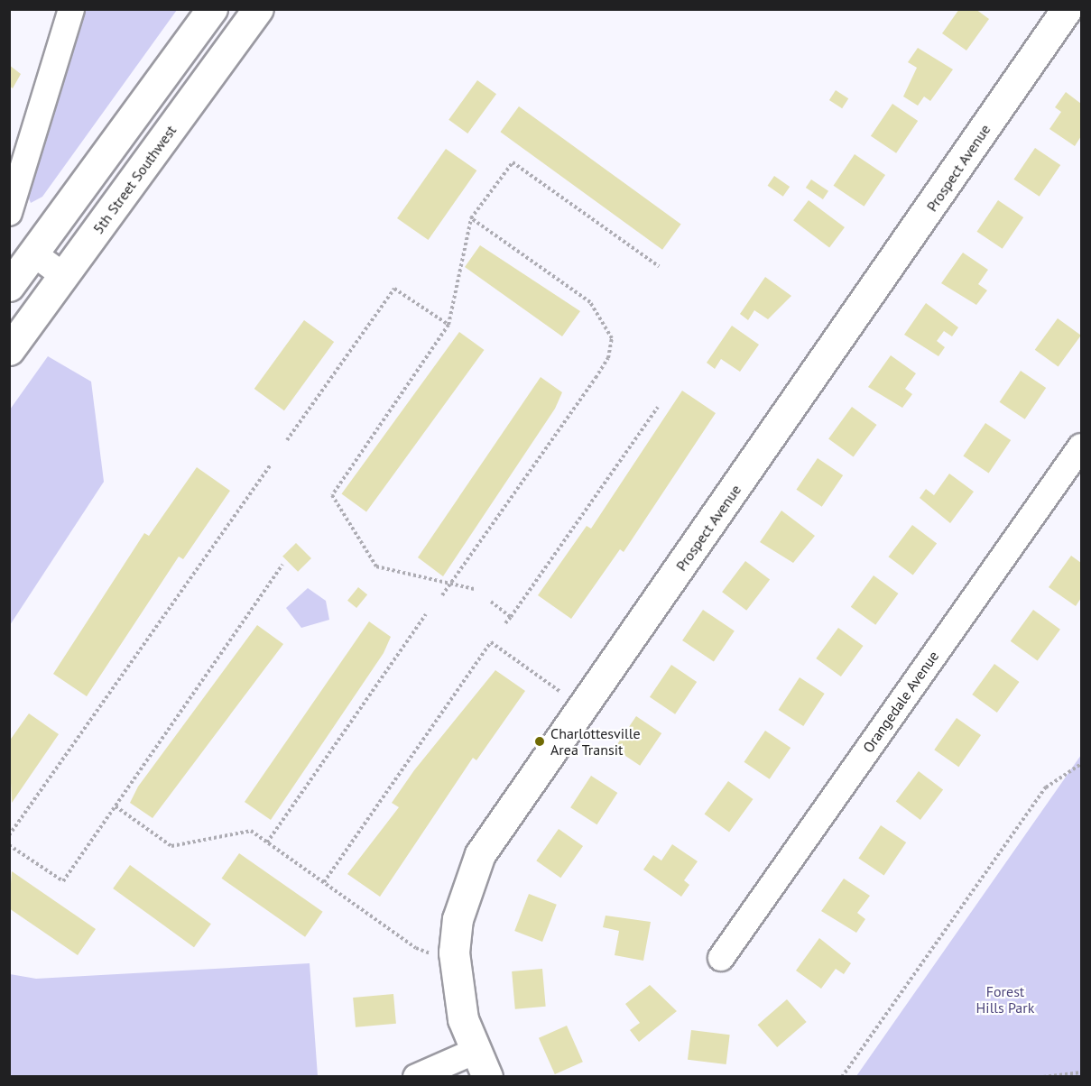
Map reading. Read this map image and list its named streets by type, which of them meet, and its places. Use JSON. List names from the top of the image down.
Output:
{
  "streets": {
    "street": ["Prospect Avenue", "5th Street Southwest", "Orangedale Avenue"]
  },
  "parks": ["Forest Hills Park"],
  "places": ["Charlottesville Area Transit"]
}
